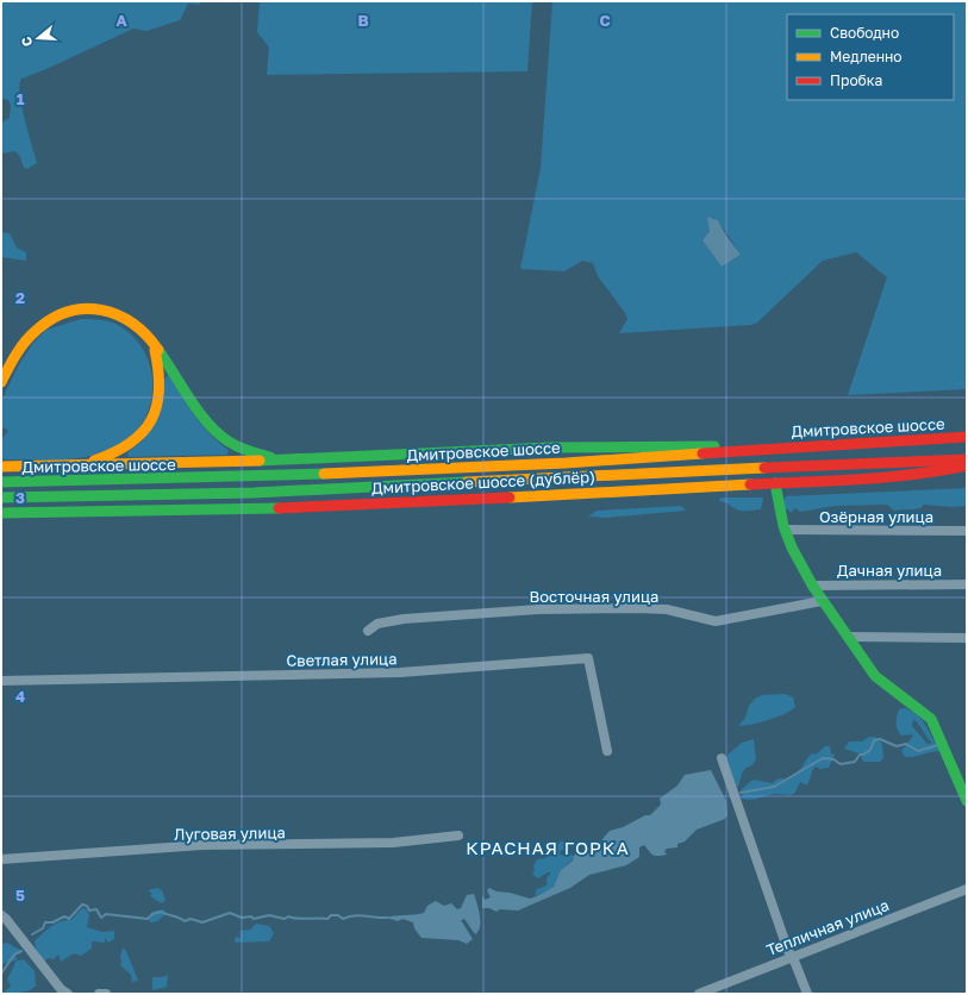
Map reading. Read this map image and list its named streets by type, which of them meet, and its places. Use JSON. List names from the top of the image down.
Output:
{
  "streets": {
    "main road": ["Дмитровское шоссе", "Дмитровское шоссе (дублёр)"],
    "street": [
      "Озёрная улица",
      "Дачная улица",
      "Восточная улица",
      "Светлая улица",
      "Луговая улица",
      "Тепличная улица"
    ]
  },
  "crossings": [
    ["Дмитровское шоссе", "Дмитровское шоссе (дублёр)"]
  ],
  "districts": ["КРАСНАЯ ГОРКА"],
  "legend": ["Свободно", "Медленно", "Пробка"],
  "north": "left",
  "grid": {
    "columns": ["A", "B", "C"],
    "rows": [
      "1",
      "2",
      "3",
      "4",
      "5"
    ]
  }
}
